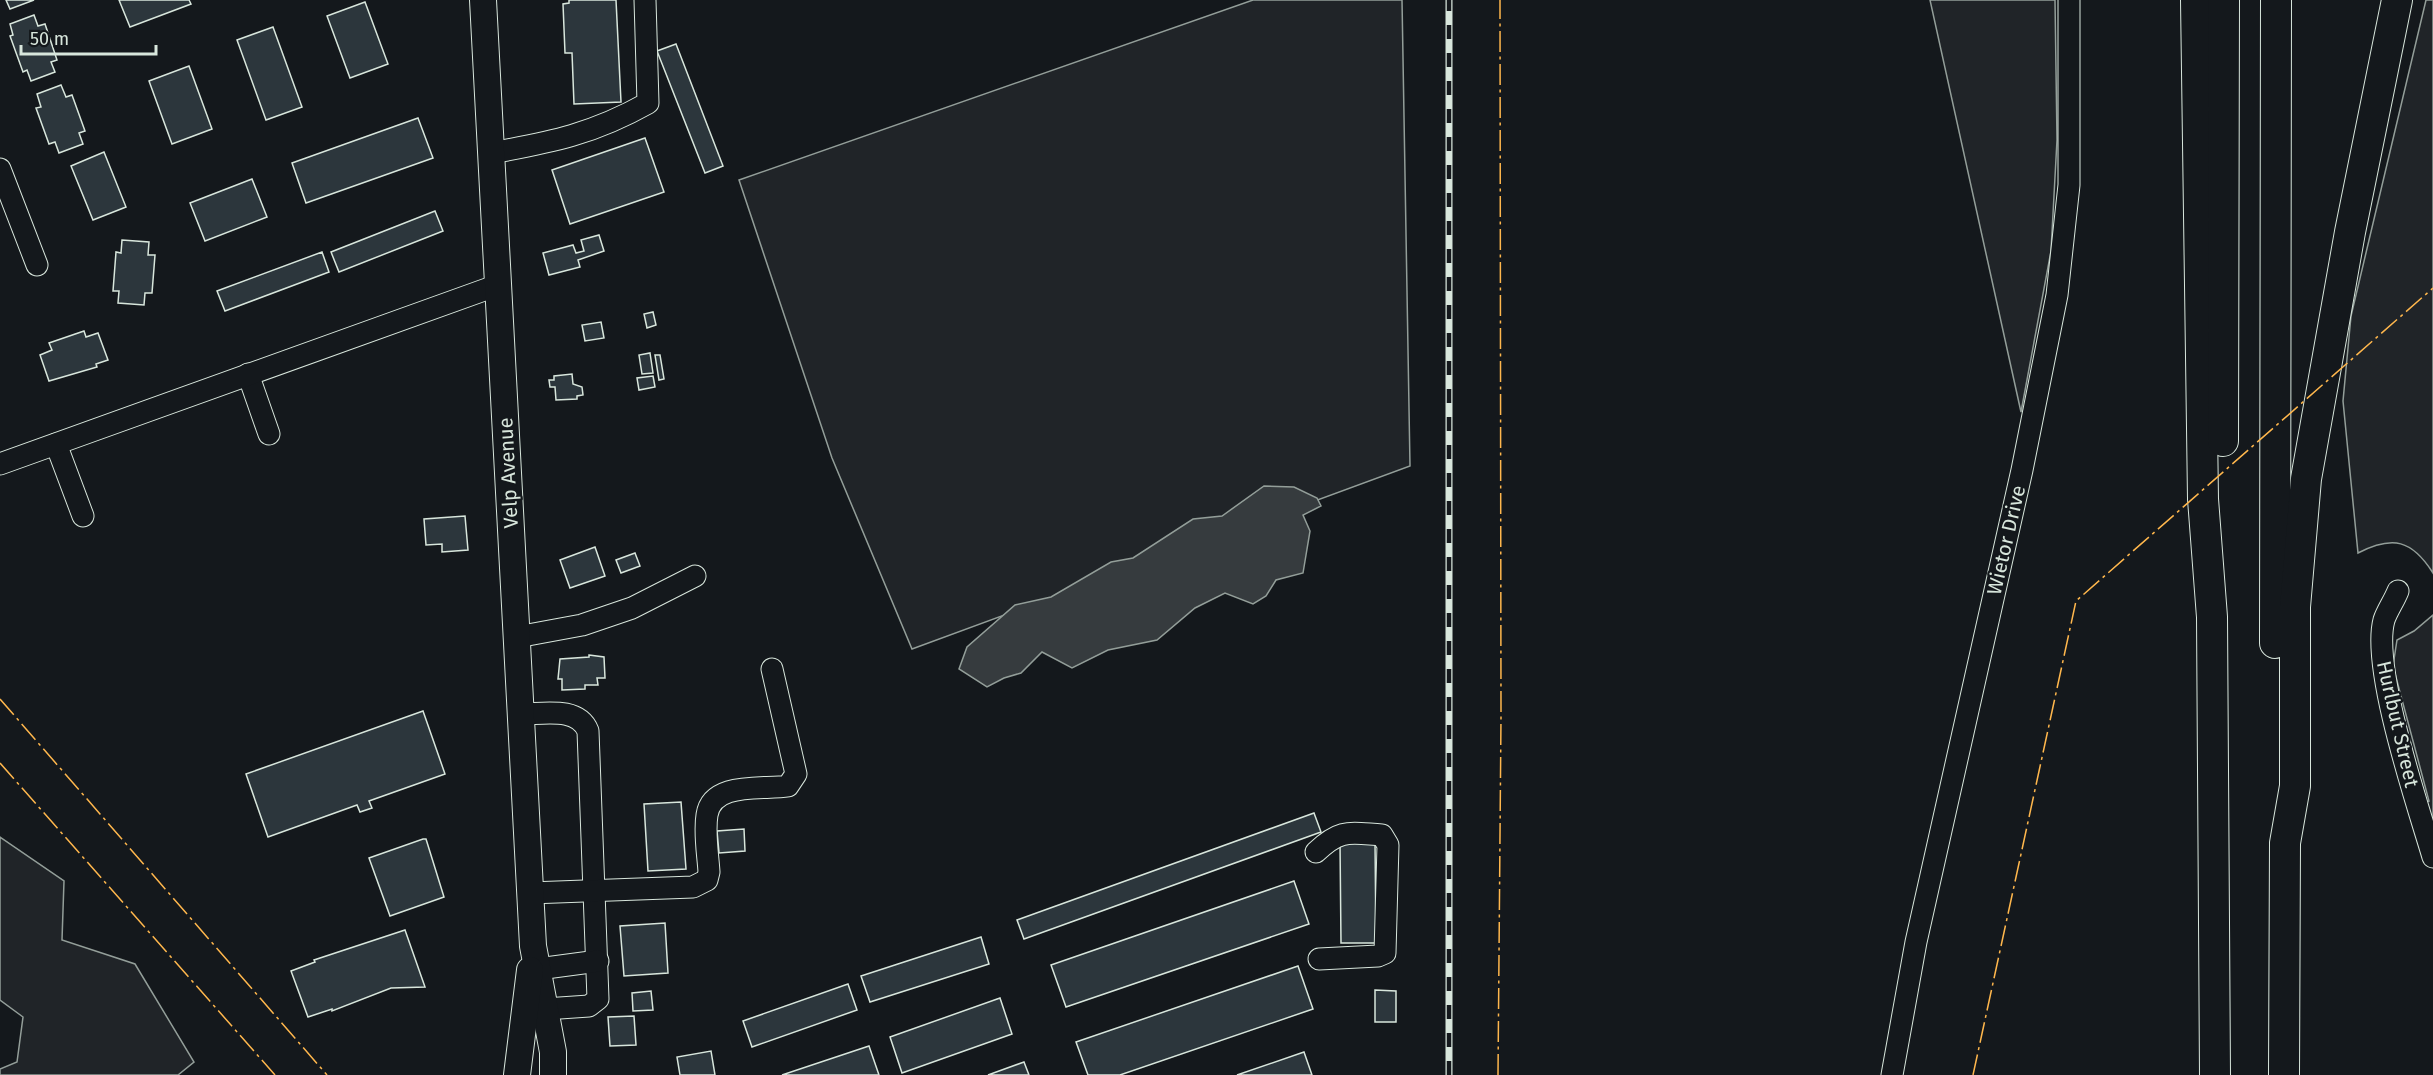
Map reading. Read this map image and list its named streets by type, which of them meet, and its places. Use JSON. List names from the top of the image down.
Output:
{
  "streets": {
    "main road": ["Velp Avenue"],
    "street": ["Wietor Drive", "Hurlbut Street"]
  },
  "scale_bar": "50 m"
}
